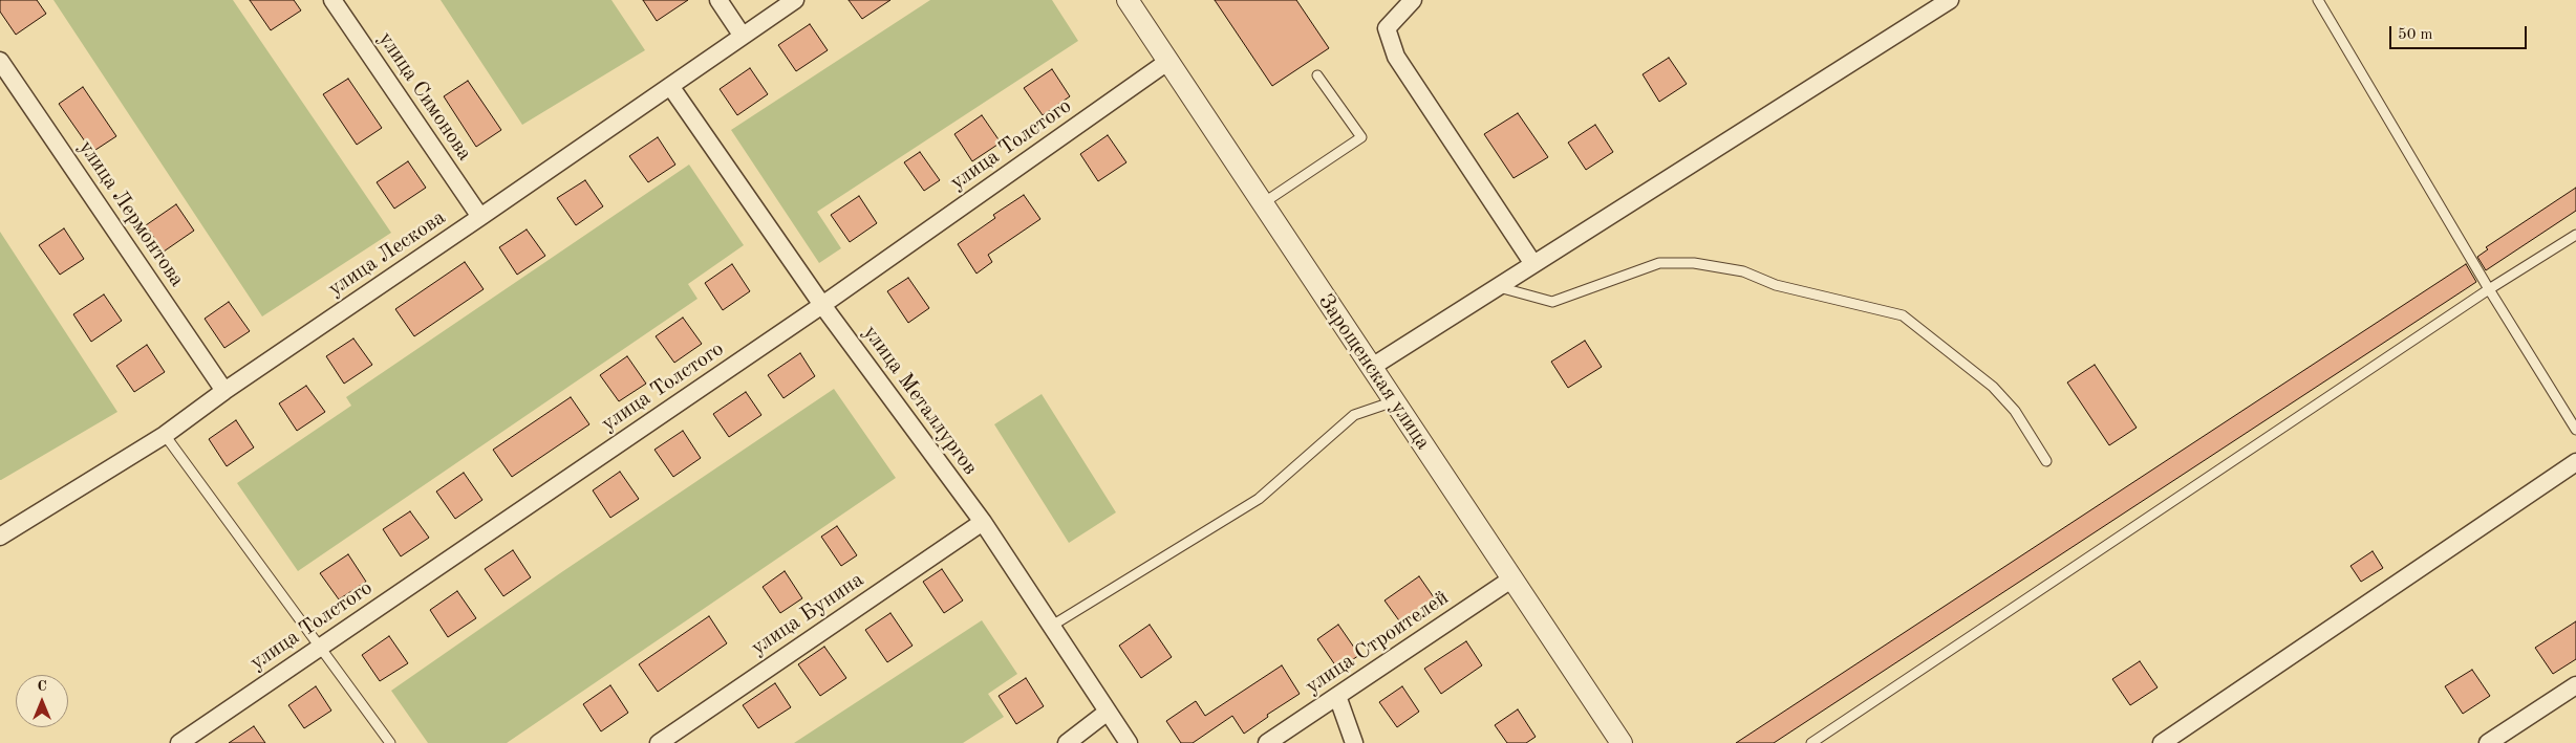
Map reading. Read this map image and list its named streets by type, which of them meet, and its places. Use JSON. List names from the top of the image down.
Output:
{
  "streets": {
    "street": [
      "улица Симонова",
      "улица Толстого",
      "улица Лермонтова",
      "улица Лескова",
      "Зарощенская улица",
      "улица Металлургов",
      "улица Бунина",
      "улица Строителей"
    ]
  },
  "crossings": [
    ["улица Симонова", "улица Лескова"],
    ["улица Толстого", "Зарощенская улица"],
    ["улица Толстого", "улица Металлургов"],
    ["улица Лермонтова", "улица Лескова"],
    ["улица Лескова", "улица Металлургов"],
    ["Зарощенская улица", "улица Строителей"],
    ["улица Металлургов", "улица Бунина"]
  ],
  "scale_bar": "50 m",
  "north": "top"
}
